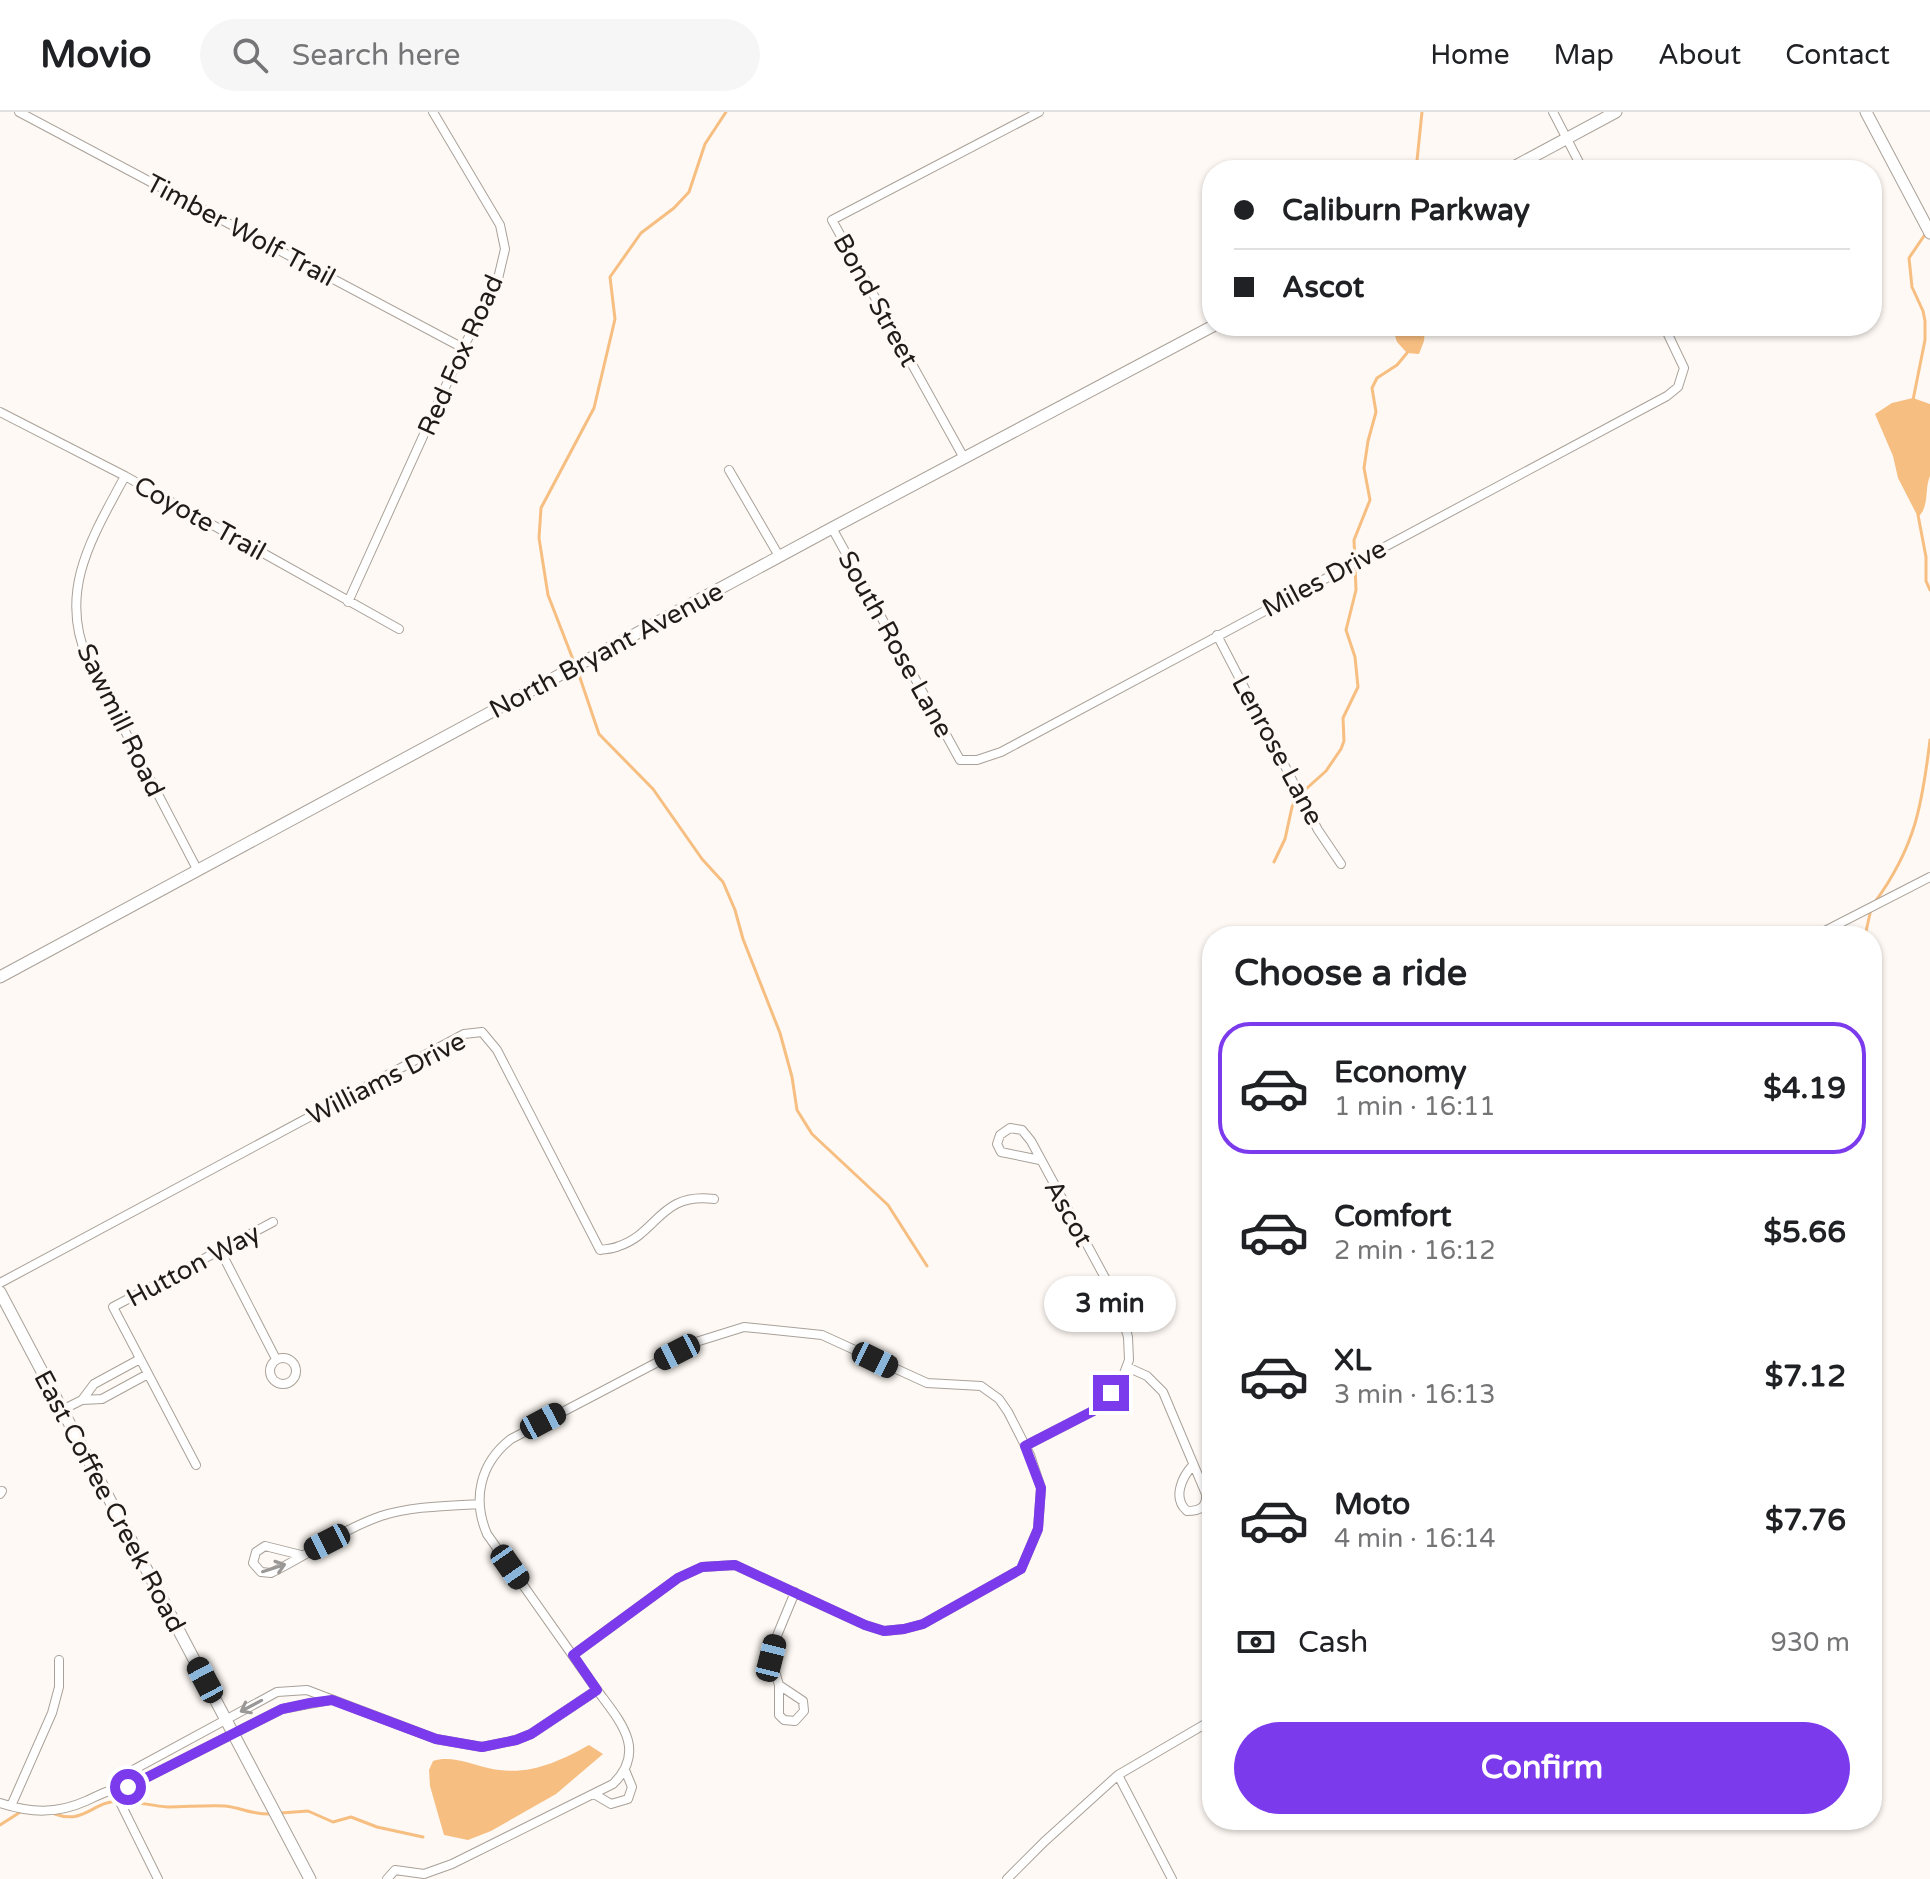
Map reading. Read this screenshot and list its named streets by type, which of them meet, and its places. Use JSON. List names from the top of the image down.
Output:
{
  "streets": {
    "street": [
      "Timber Wolf Trail",
      "Bond Street",
      "Red Fox Road",
      "Coyote Trail",
      "Miles Drive",
      "South Rose Lane",
      "North Bryant Avenue",
      "Sawmill Road",
      "Lenrose Lane",
      "Williams Drive",
      "Ascot",
      "Hutton Way",
      "East Coffee Creek Road"
    ]
  },
  "crossings": [
    ["Timber Wolf Trail", "Red Fox Road"],
    ["Bond Street", "North Bryant Avenue"],
    ["Red Fox Road", "Coyote Trail"],
    ["Coyote Trail", "Sawmill Road"],
    ["Miles Drive", "South Rose Lane"],
    ["Miles Drive", "Lenrose Lane"],
    ["South Rose Lane", "North Bryant Avenue"],
    ["North Bryant Avenue", "Sawmill Road"]
  ],
  "page": {
    "header": "Movio",
    "search": "Search here",
    "nav": [
      "Home",
      "Map",
      "About",
      "Contact"
    ],
    "banner": ["Caliburn Parkway", "Ascot"],
    "heading": "Choose a ride",
    "list": [
      {
        "name": "Economy",
        "note": "1 min · 16:11",
        "value": "$4.19"
      },
      {
        "name": "Comfort",
        "note": "2 min · 16:12",
        "value": "$5.66"
      },
      {
        "name": "XL",
        "note": "3 min · 16:13",
        "value": "$7.12"
      },
      {
        "name": "Moto",
        "note": "4 min · 16:14",
        "value": "$7.76"
      }
    ],
    "bubble": "3 min",
    "pay": ["Cash", "930 m"],
    "buttons": "Confirm"
  }
}
